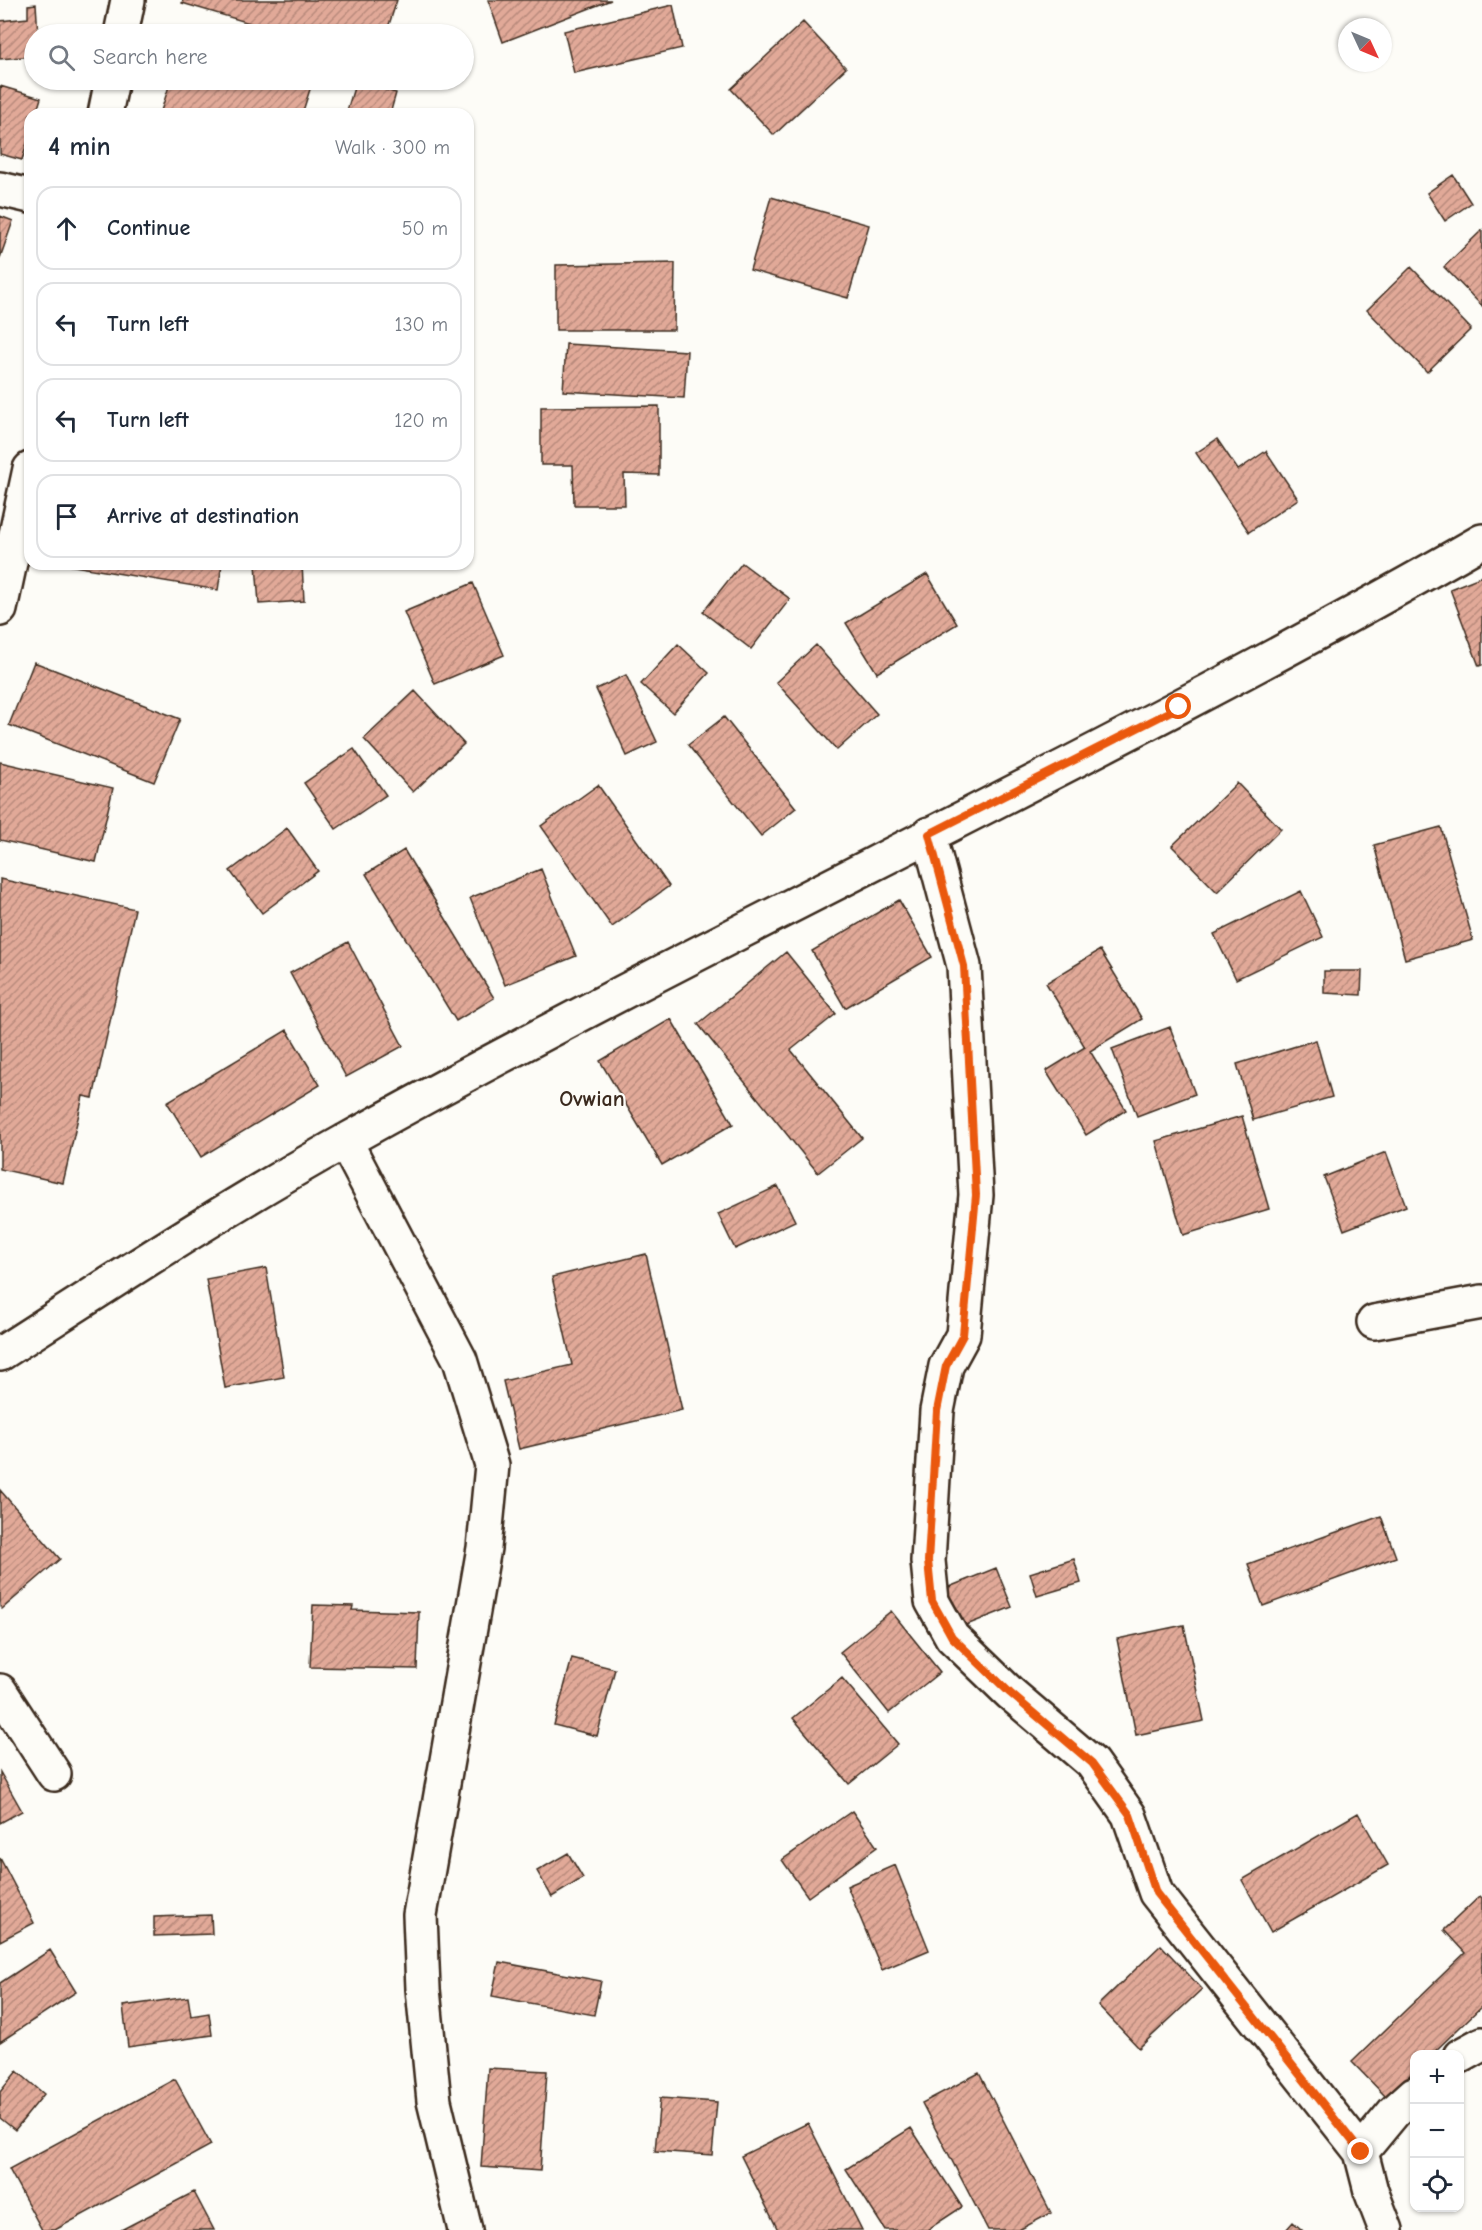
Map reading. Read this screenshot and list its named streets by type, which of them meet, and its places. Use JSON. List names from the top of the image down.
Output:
{
  "districts": ["Ovwian"],
  "north": "bottom right",
  "page": {
    "search": "Search here",
    "heading": ["4 min", "Walk · 300 m"],
    "list": [
      ["Continue", "50 m"],
      ["Turn left", "130 m"],
      ["Turn left", "120 m"],
      "Arrive at destination"
    ],
    "map_buttons": ["+", "−"]
  }
}
